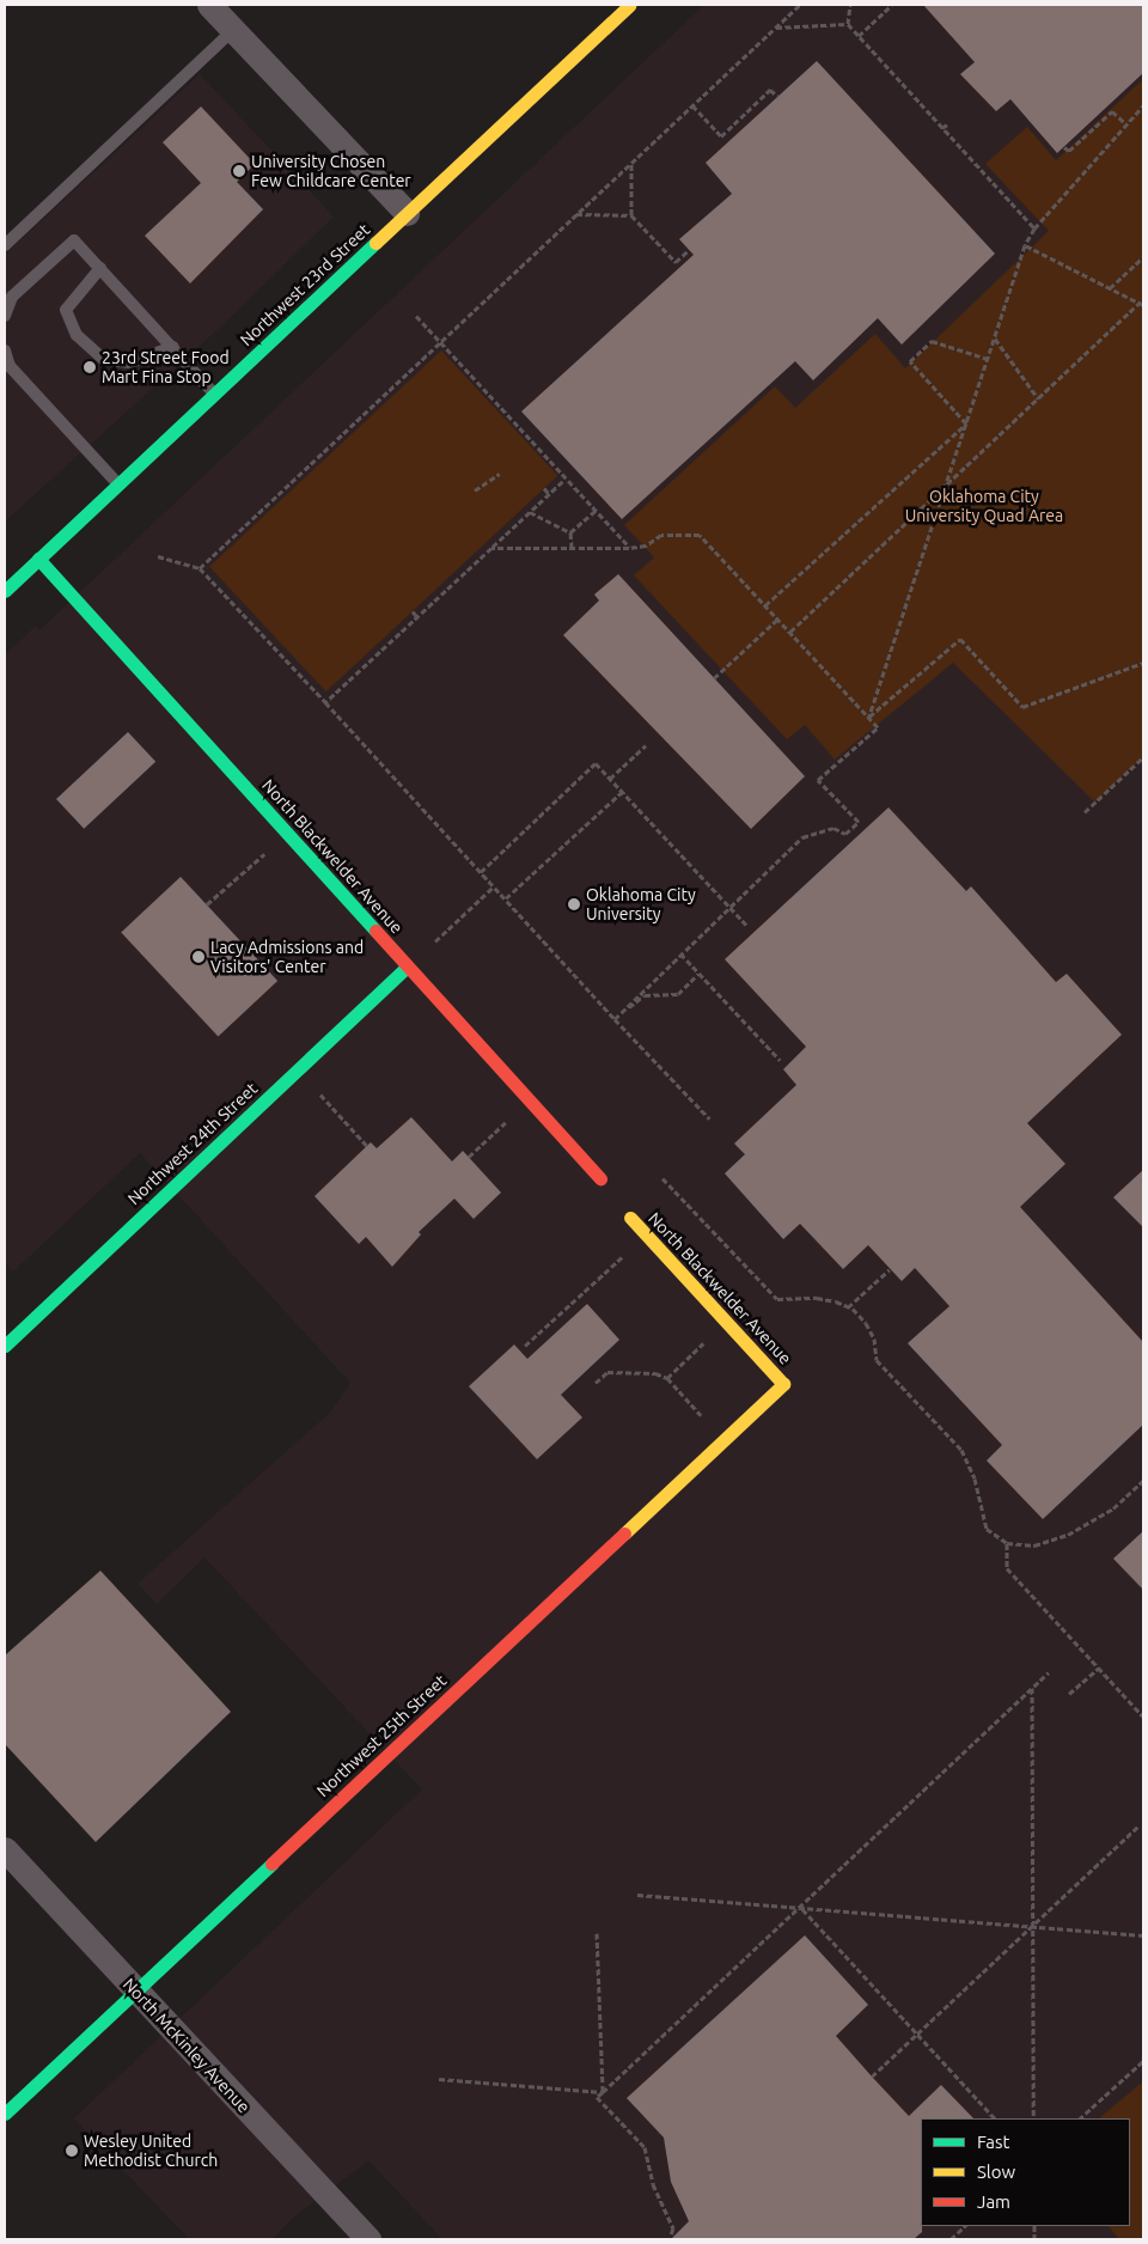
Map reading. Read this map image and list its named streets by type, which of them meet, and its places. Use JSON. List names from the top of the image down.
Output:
{
  "streets": {
    "street": [
      "Northwest 23rd Street",
      "North Blackwelder Avenue",
      "Northwest 24th Street",
      "Northwest 25th Street",
      "North McKinley Avenue"
    ]
  },
  "crossings": [
    ["Northwest 23rd Street", "North Blackwelder Avenue"],
    ["North Blackwelder Avenue", "Northwest 24th Street"],
    ["North Blackwelder Avenue", "Northwest 25th Street"],
    ["Northwest 25th Street", "North McKinley Avenue"]
  ],
  "parks": ["Oklahoma City University Quad Area"],
  "places": [
    "University Chosen Few Childcare Center",
    "23rd Street Food Mart Fina Stop",
    "Oklahoma City University",
    "Lacy Admissions and Visitors' Center",
    "Wesley United Methodist Church"
  ],
  "legend": ["Fast", "Slow", "Jam"]
}
